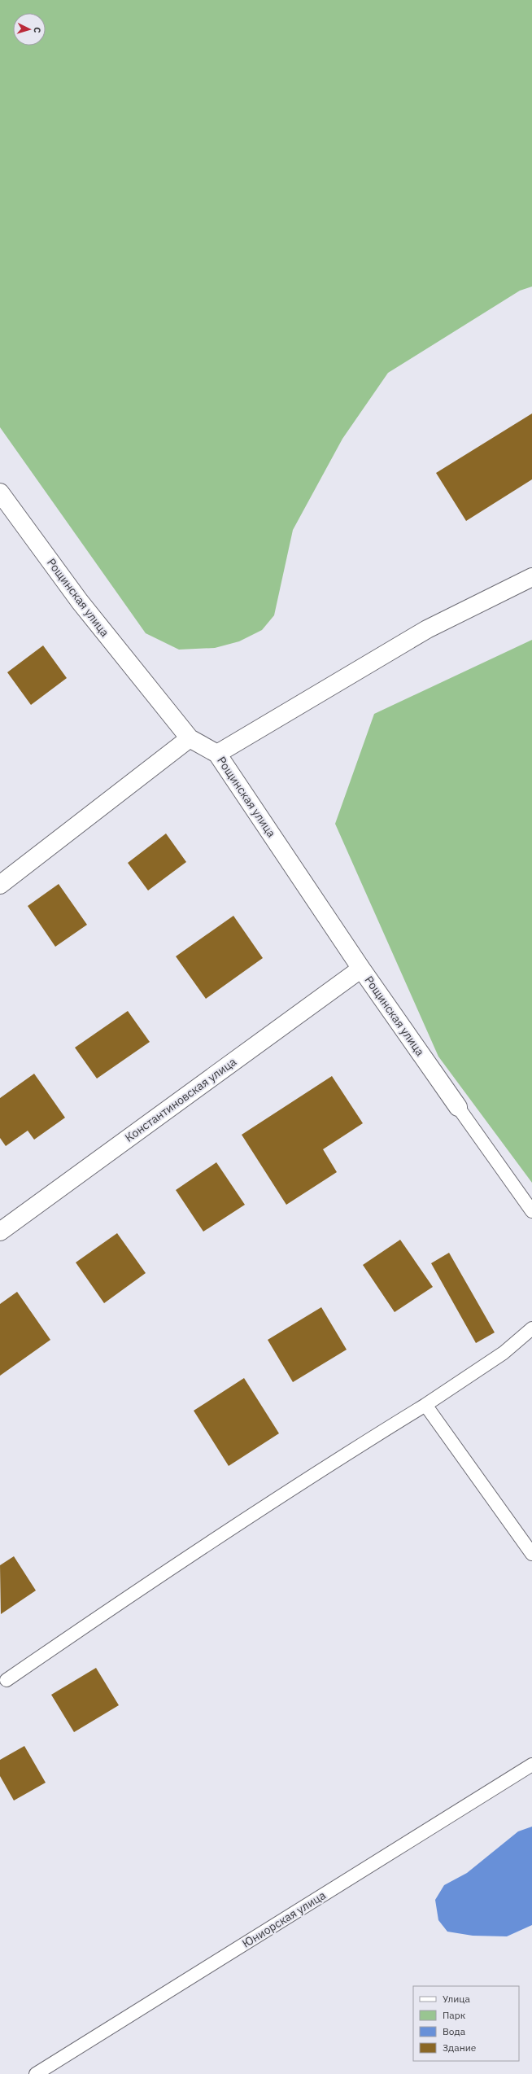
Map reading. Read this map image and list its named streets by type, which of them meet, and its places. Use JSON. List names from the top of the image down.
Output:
{
  "streets": {
    "street": ["Рощинская улица", "Константиновская улица"],
    "lane": ["Юниорская улица"]
  },
  "crossings": [
    ["Рощинская улица", "Константиновская улица"]
  ],
  "legend": [
    "Улица",
    "Парк",
    "Вода",
    "Здание"
  ],
  "north": "right"
}
